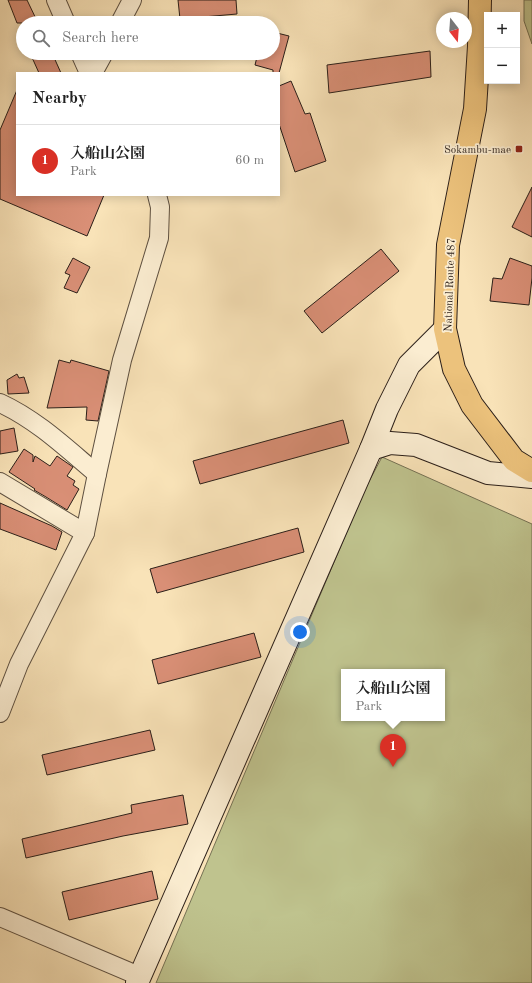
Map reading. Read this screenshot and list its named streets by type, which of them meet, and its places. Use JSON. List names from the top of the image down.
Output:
{
  "streets": {
    "highway": ["National Route 487"]
  },
  "places": {
    "transit": ["Sokambu-mae"]
  },
  "north": "bottom",
  "page": {
    "map_buttons": ["+", "−"],
    "search": "Search here",
    "heading": "Nearby",
    "list": [
      {
        "mark": "1",
        "name": "入船山公園",
        "note": "Park",
        "value": "60 m"
      }
    ],
    "popup": ["入船山公園", "Park"],
    "pins": "1"
  }
}
